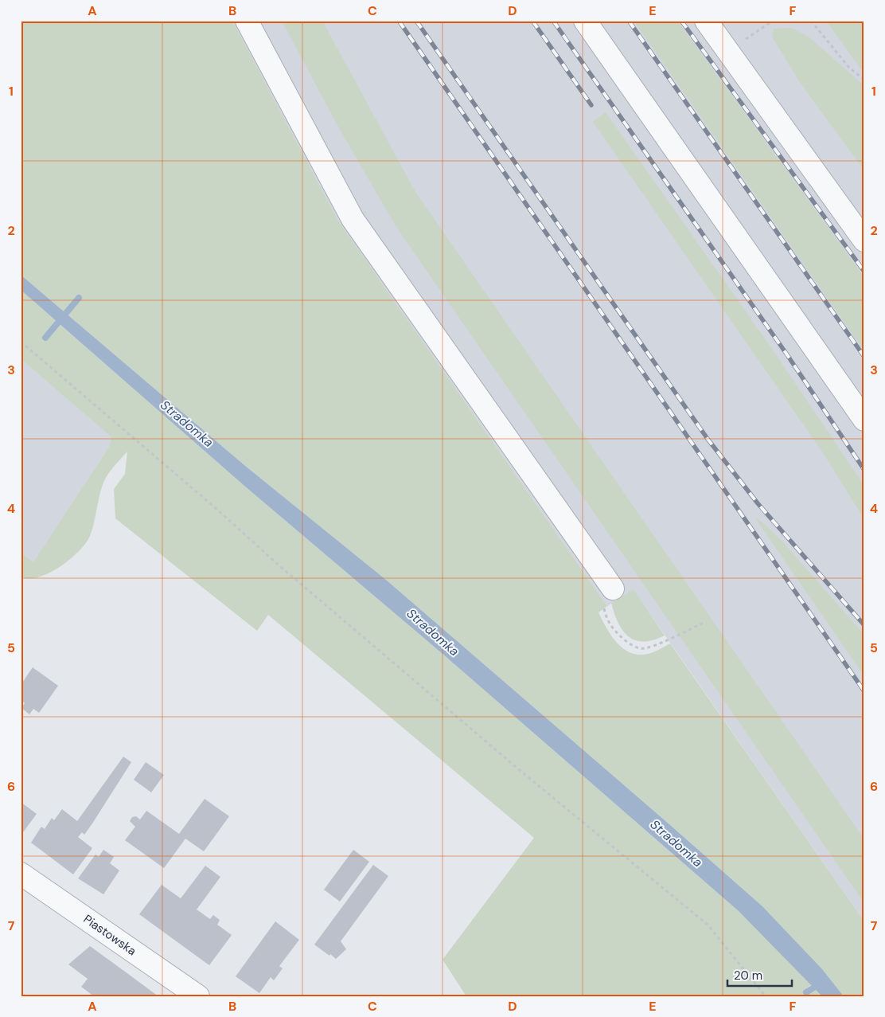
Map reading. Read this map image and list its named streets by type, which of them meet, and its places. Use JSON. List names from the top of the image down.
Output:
{
  "streets": {
    "street": ["Piastowska"]
  },
  "water": ["Stradomka"],
  "scale_bar": "20 m",
  "grid": {
    "columns": [
      "A",
      "B",
      "C",
      "D",
      "E",
      "F"
    ],
    "rows": [
      "1",
      "2",
      "3",
      "4",
      "5",
      "6",
      "7"
    ]
  }
}
